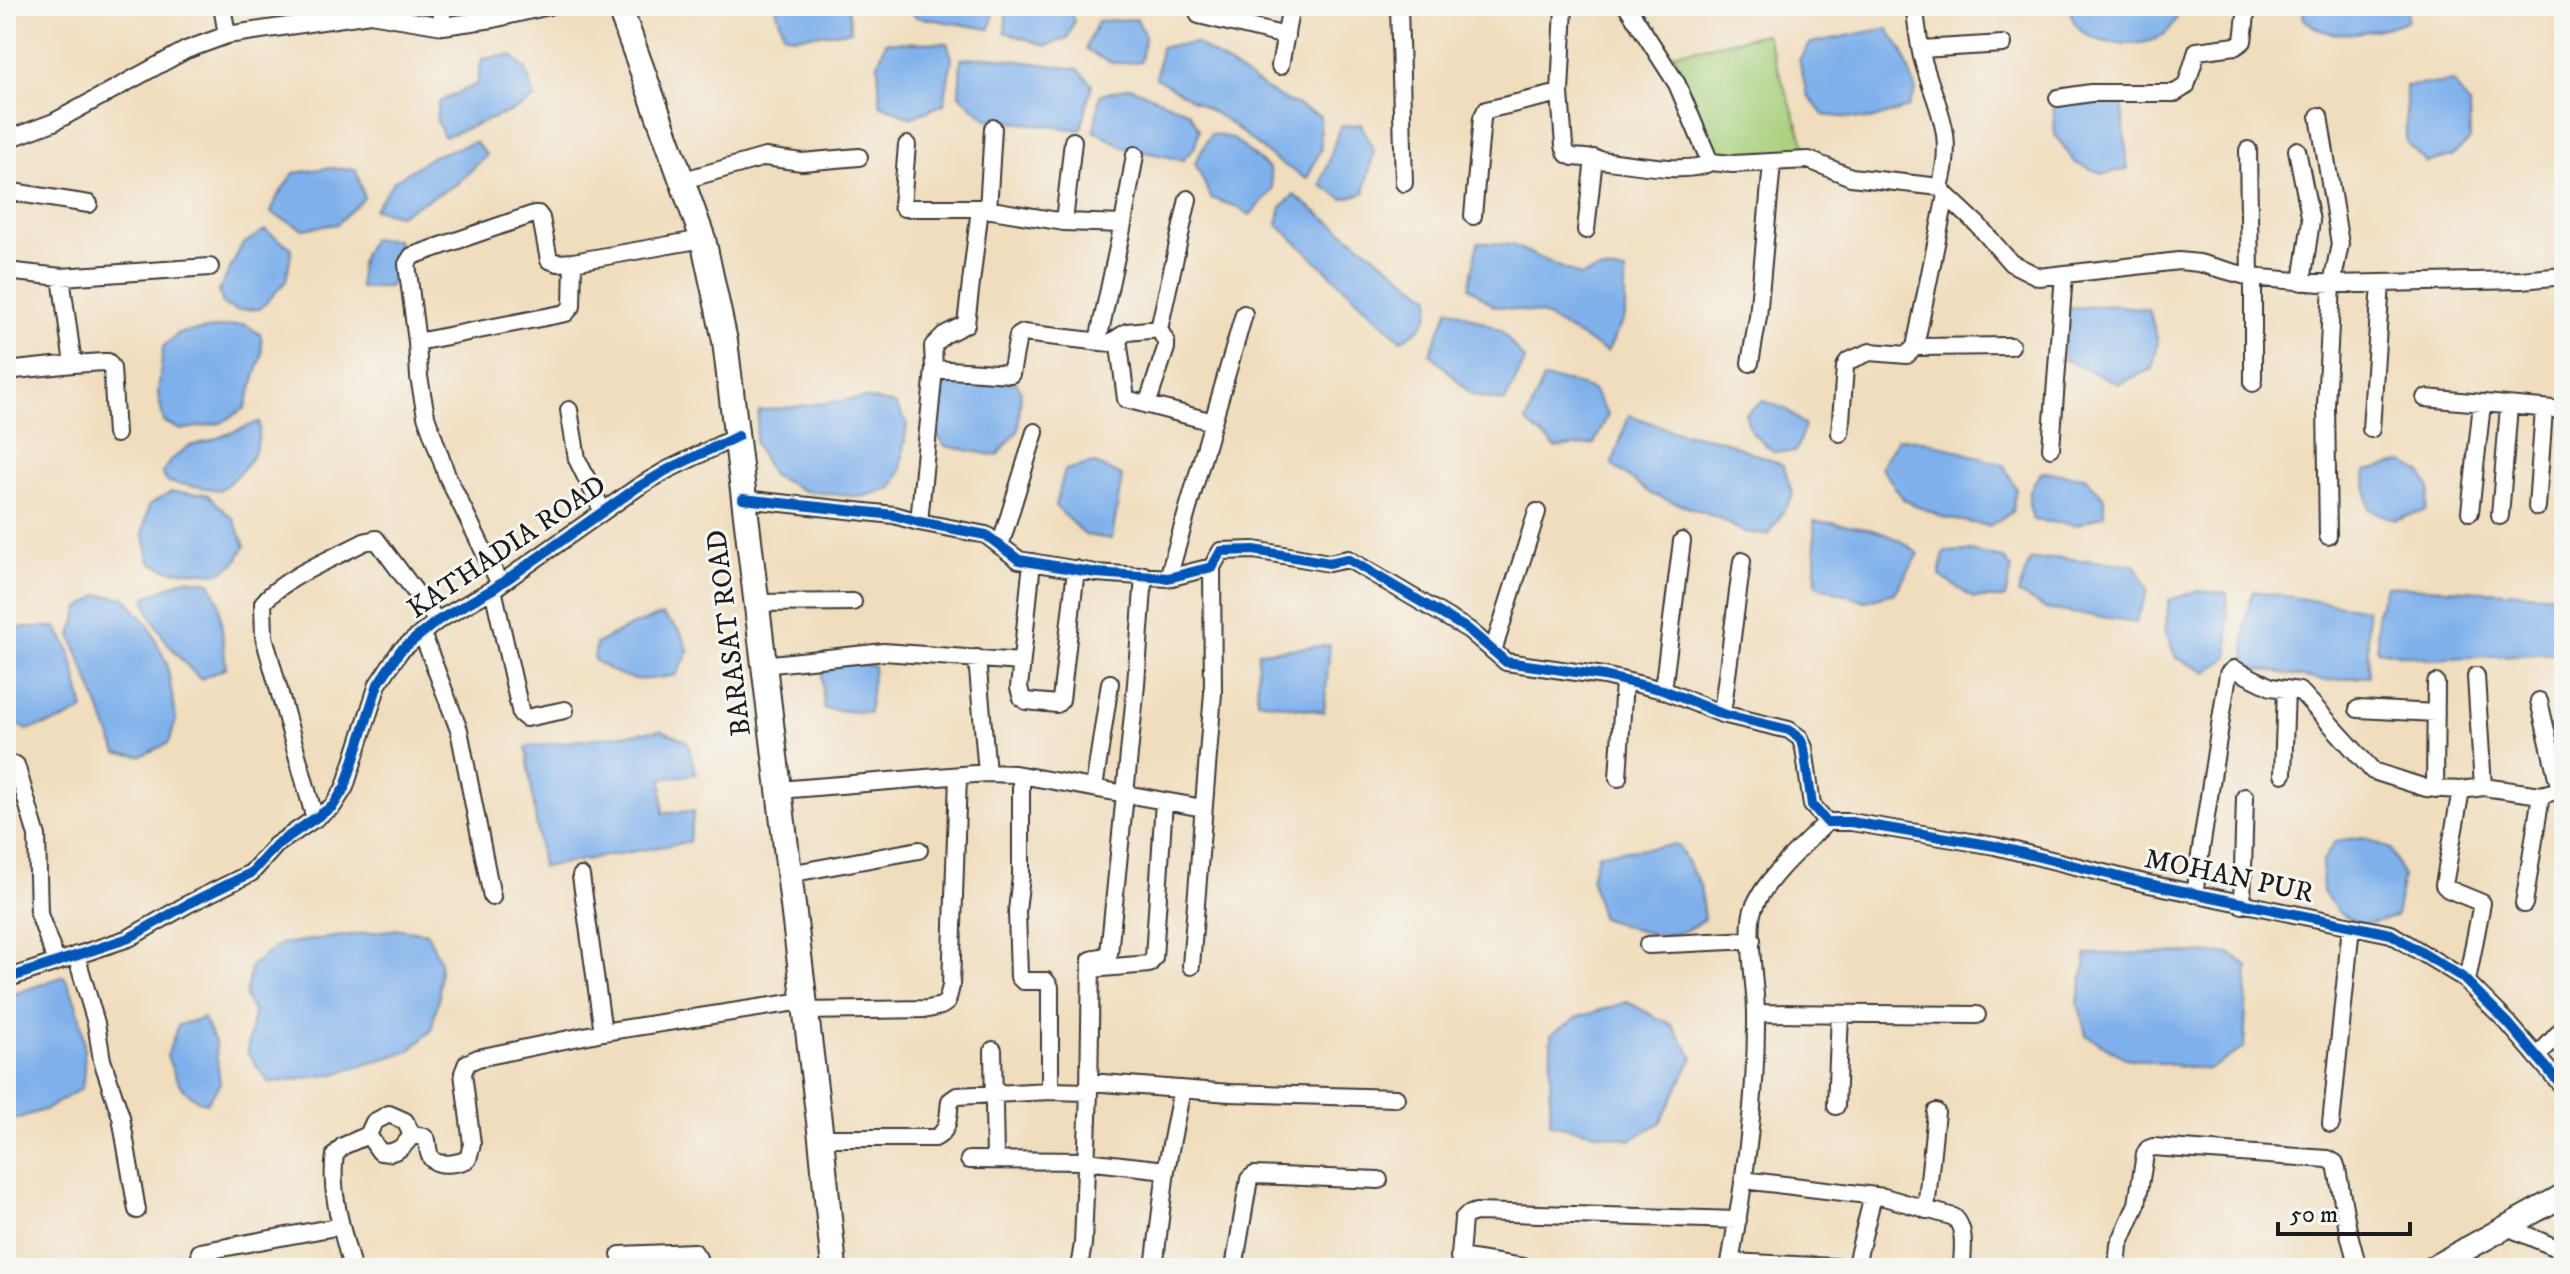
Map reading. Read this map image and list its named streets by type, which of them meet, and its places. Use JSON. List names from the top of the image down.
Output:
{
  "streets": {
    "main road": ["BARASAT ROAD"],
    "street": ["KATHADIA ROAD", "MOHAN PUR"]
  },
  "crossings": [
    ["KATHADIA ROAD", "BARASAT ROAD"]
  ],
  "scale_bar": "50 m"
}
